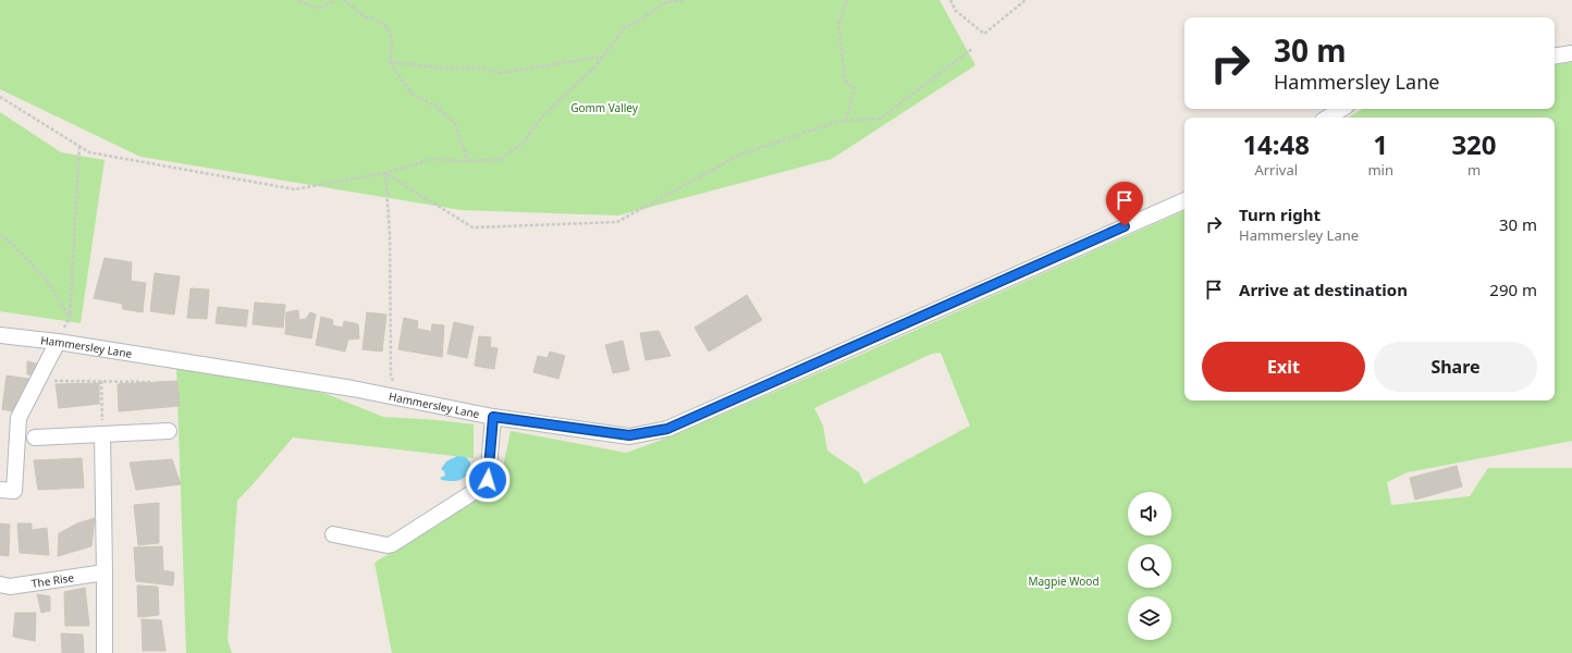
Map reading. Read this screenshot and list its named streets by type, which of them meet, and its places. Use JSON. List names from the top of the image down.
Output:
{
  "streets": {
    "street": ["Hammersley Lane", "The Rise"]
  },
  "parks": ["Gomm Valley", "Magpie Wood"],
  "page": {
    "turn": ["30 m", "Hammersley Lane"],
    "eta": [
      "14:48",
      "Arrival",
      "1",
      "min",
      "320",
      "m"
    ],
    "list": [
      {
        "name": "Turn right",
        "note": "Hammersley Lane",
        "value": "30 m"
      },
      {
        "name": "Arrive at destination",
        "value": "290 m"
      }
    ],
    "buttons": ["Exit", "Share"]
  }
}
